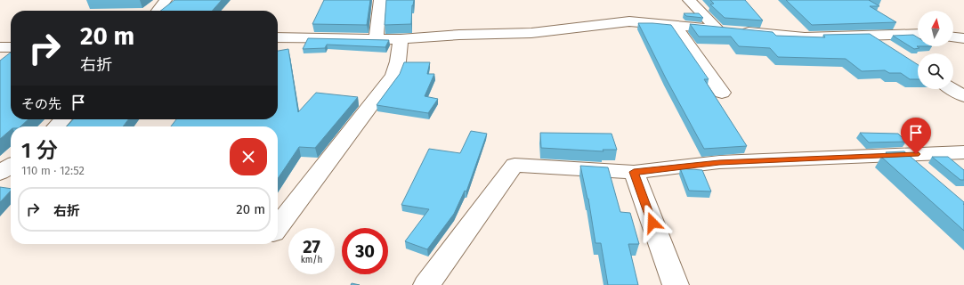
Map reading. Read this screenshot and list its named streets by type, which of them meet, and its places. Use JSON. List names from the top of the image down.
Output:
{
  "north": "top",
  "page": {
    "turn": ["20 m", "右折"],
    "then": "その先",
    "heading": ["1 分", "110 m · 12:52"],
    "list": [
      {
        "name": "右折",
        "value": "20 m"
      }
    ],
    "speed": "27 km/h",
    "limit": "30"
  }
}
